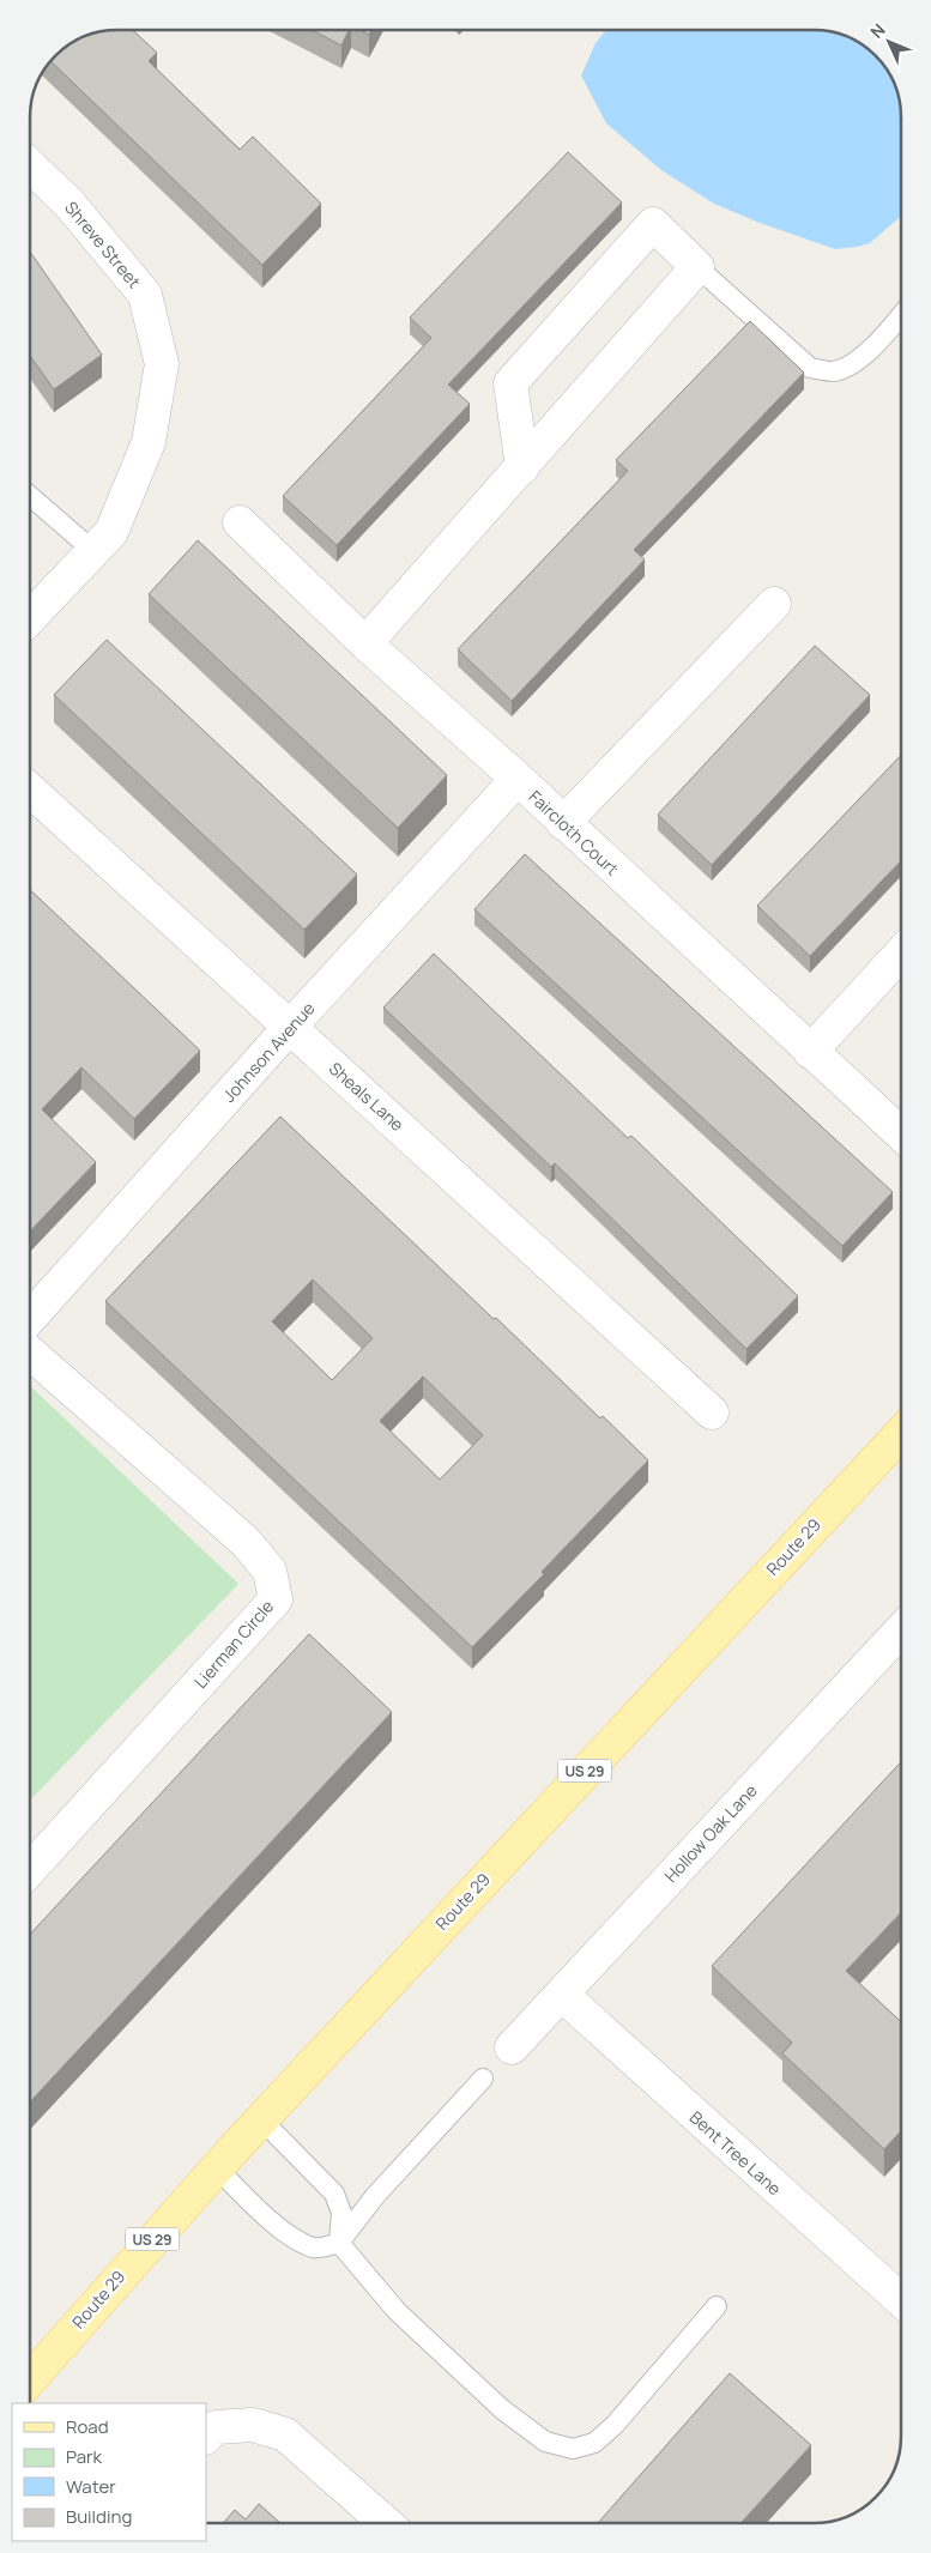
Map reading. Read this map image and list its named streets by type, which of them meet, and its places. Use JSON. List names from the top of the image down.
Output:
{
  "streets": {
    "main road": ["Route 29", "US 29"],
    "street": [
      "Shreve Street",
      "Faircloth Court",
      "Johnson Avenue",
      "Sheals Lane",
      "Lierman Circle",
      "Hollow Oak Lane",
      "Bent Tree Lane"
    ]
  },
  "crossings": [
    ["Faircloth Court", "Johnson Avenue"],
    ["Johnson Avenue", "Sheals Lane"],
    ["Hollow Oak Lane", "Bent Tree Lane"]
  ],
  "legend": [
    "Road",
    "Park",
    "Water",
    "Building"
  ],
  "north": "top left"
}
